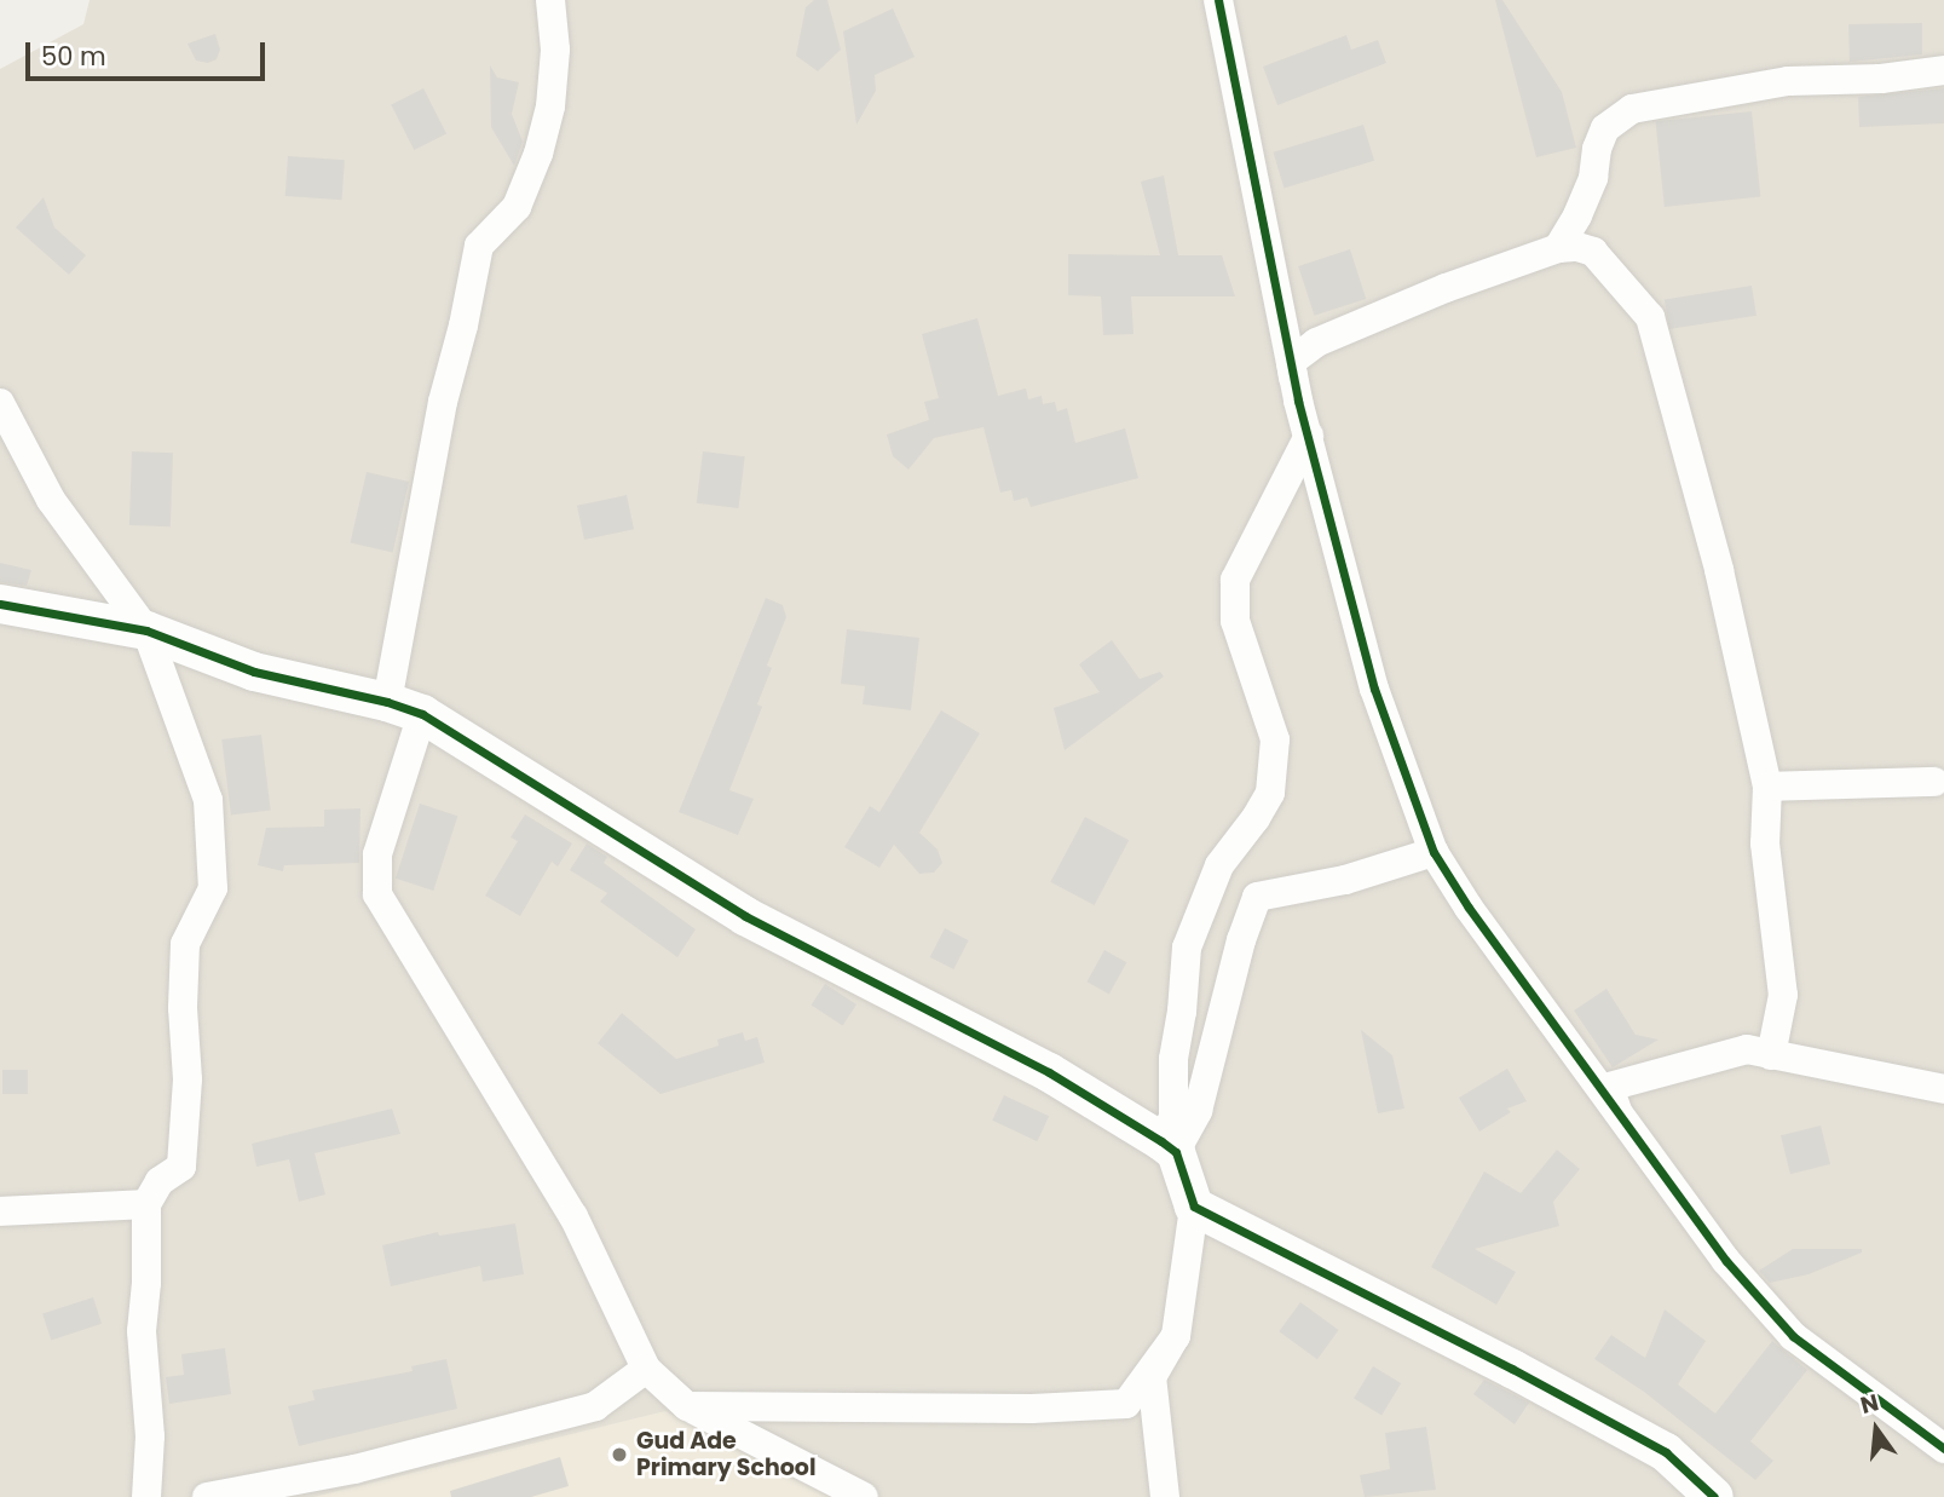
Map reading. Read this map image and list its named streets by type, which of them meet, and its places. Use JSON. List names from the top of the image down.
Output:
{
  "places": ["Gud Ade Primary School"],
  "scale_bar": "50 m",
  "north": "top"
}
